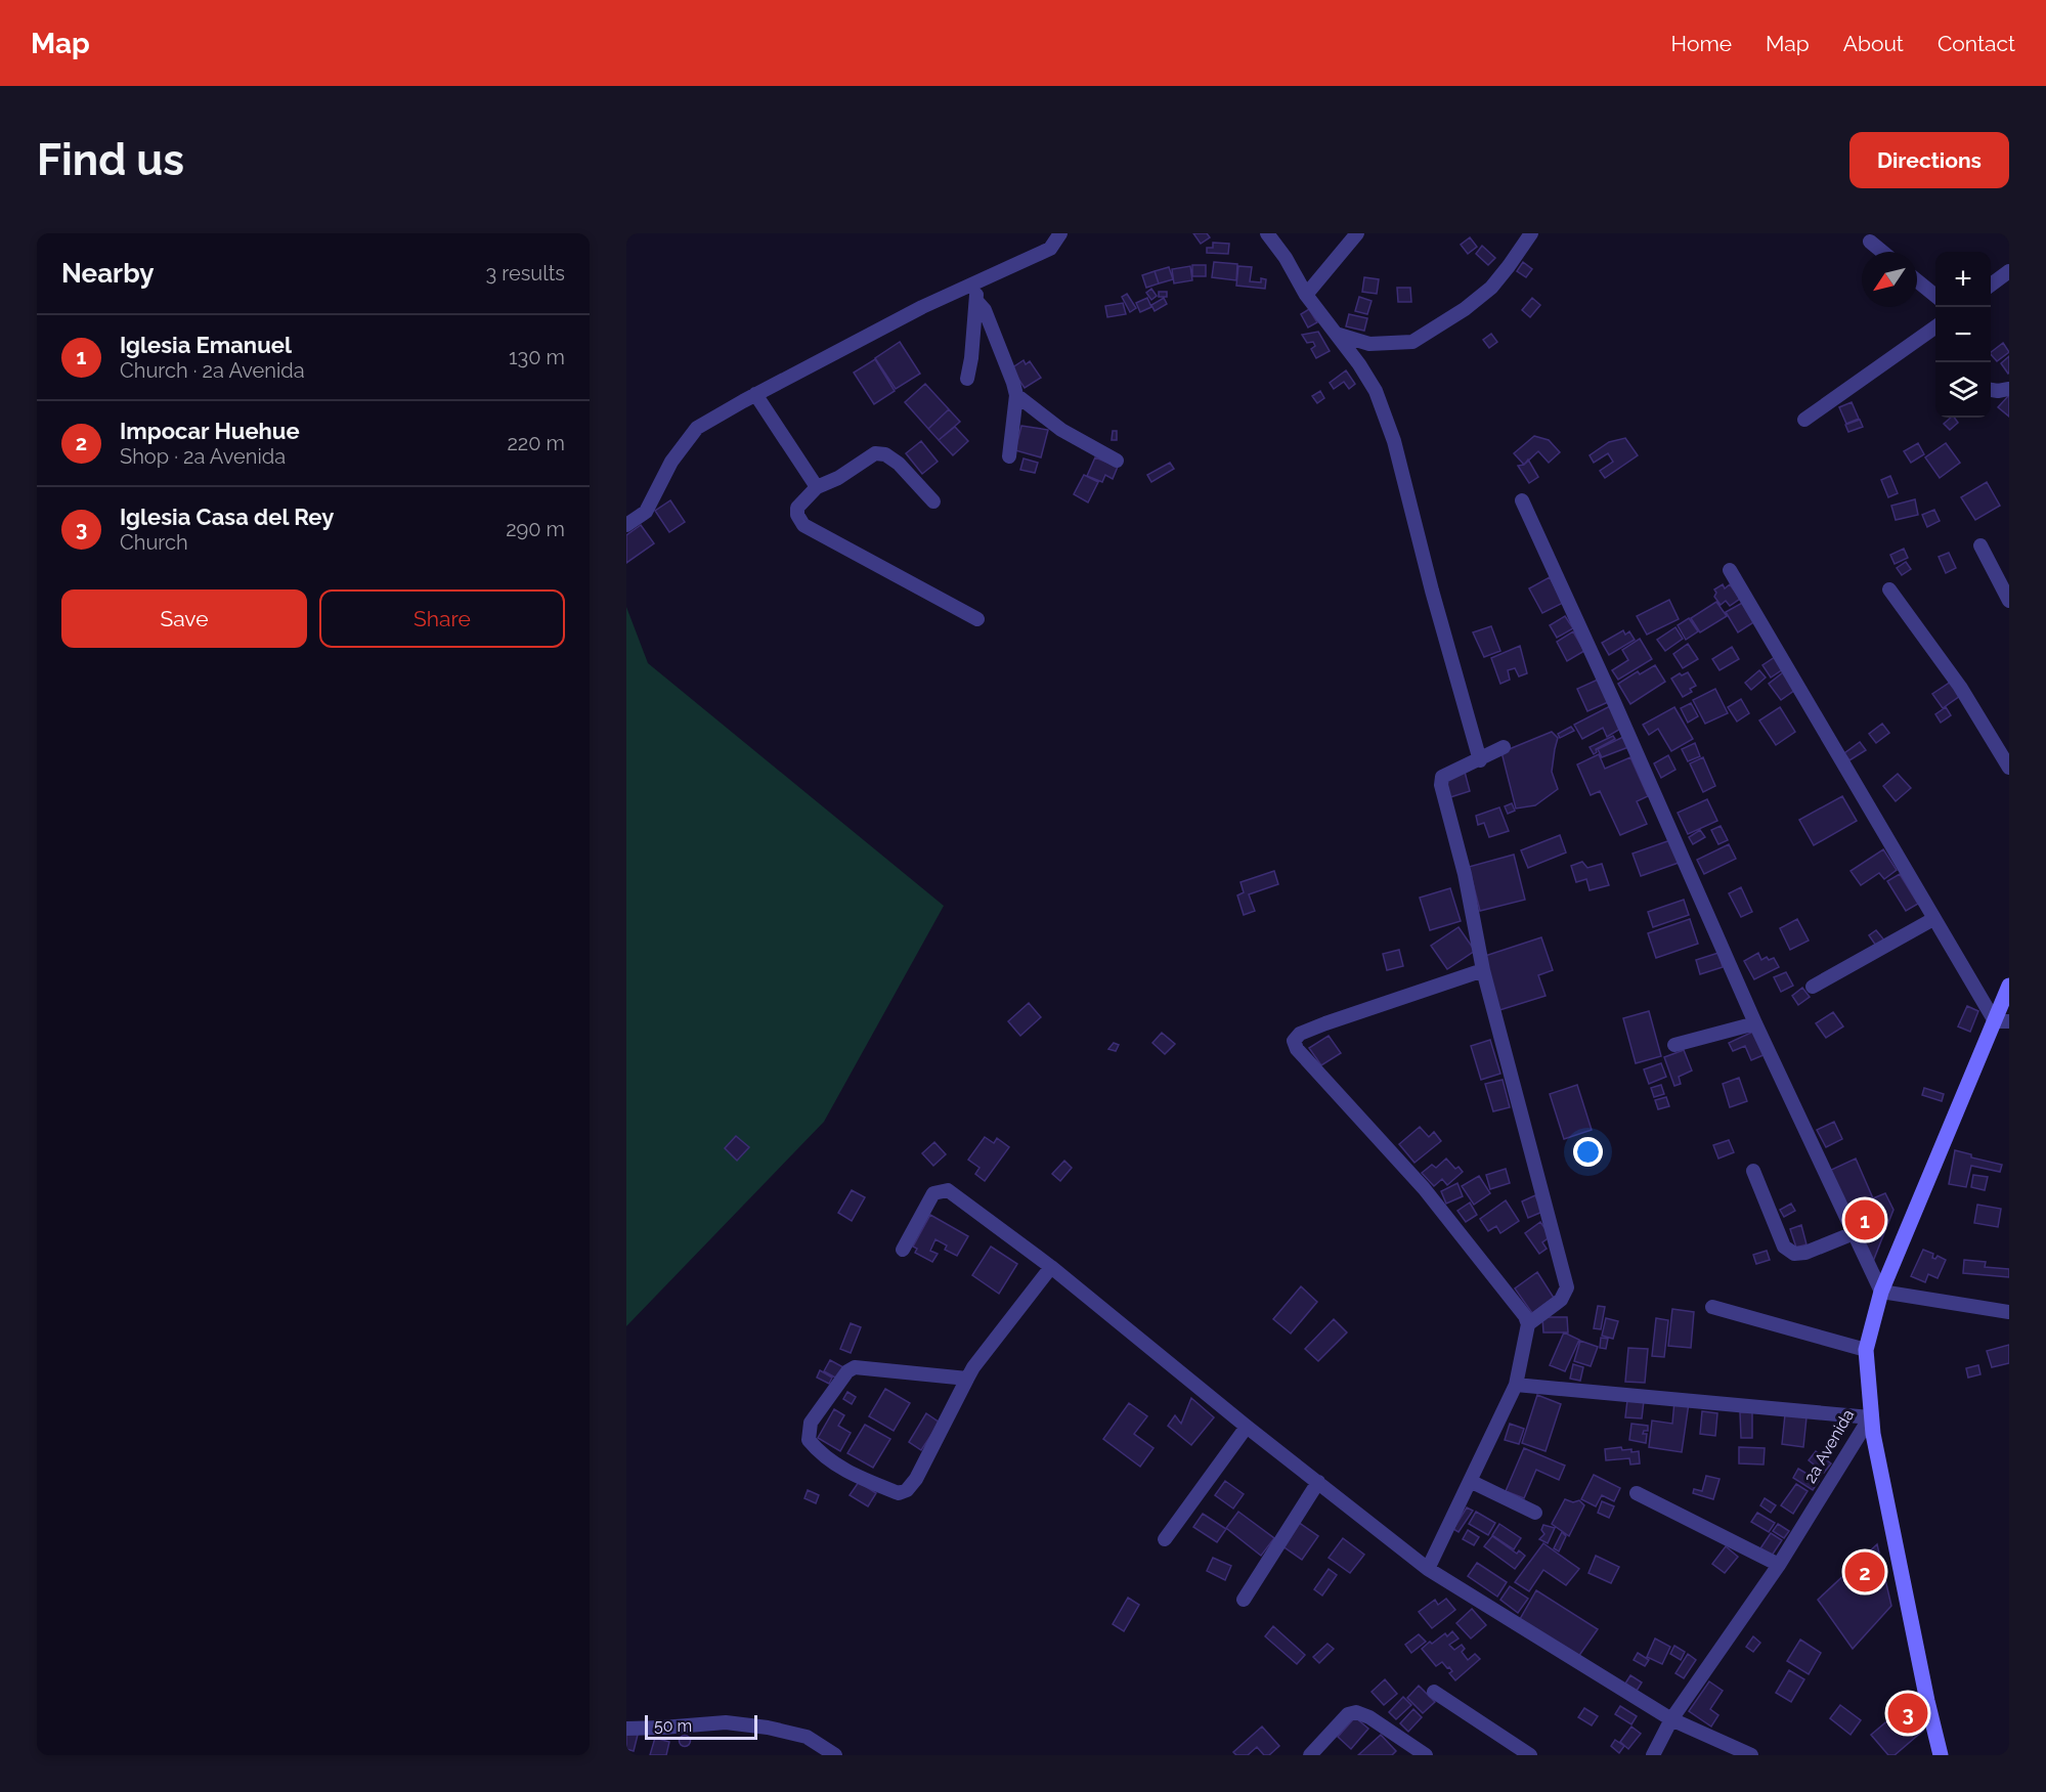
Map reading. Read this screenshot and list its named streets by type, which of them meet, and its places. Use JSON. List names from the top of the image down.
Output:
{
  "streets": {
    "street": ["2a Avenida"]
  },
  "scale_bar": "50 m",
  "north": "bottom left",
  "page": {
    "header": "Map",
    "nav": [
      "Home",
      "Map",
      "About",
      "Contact"
    ],
    "buttons": [
      "Directions",
      ["Save", "Share"]
    ],
    "title": "Find us",
    "heading": ["Nearby", "3 results"],
    "map_buttons": ["+", "−"],
    "list": [
      {
        "mark": "1",
        "name": "Iglesia Emanuel",
        "note": "Church · 2a Avenida",
        "value": "130 m"
      },
      {
        "mark": "2",
        "name": "Impocar Huehue",
        "note": "Shop · 2a Avenida",
        "value": "220 m"
      },
      {
        "mark": "3",
        "name": "Iglesia Casa del Rey",
        "note": "Church",
        "value": "290 m"
      }
    ],
    "pins": ["1", "2", "3"],
    "scale": "50 m"
  }
}
